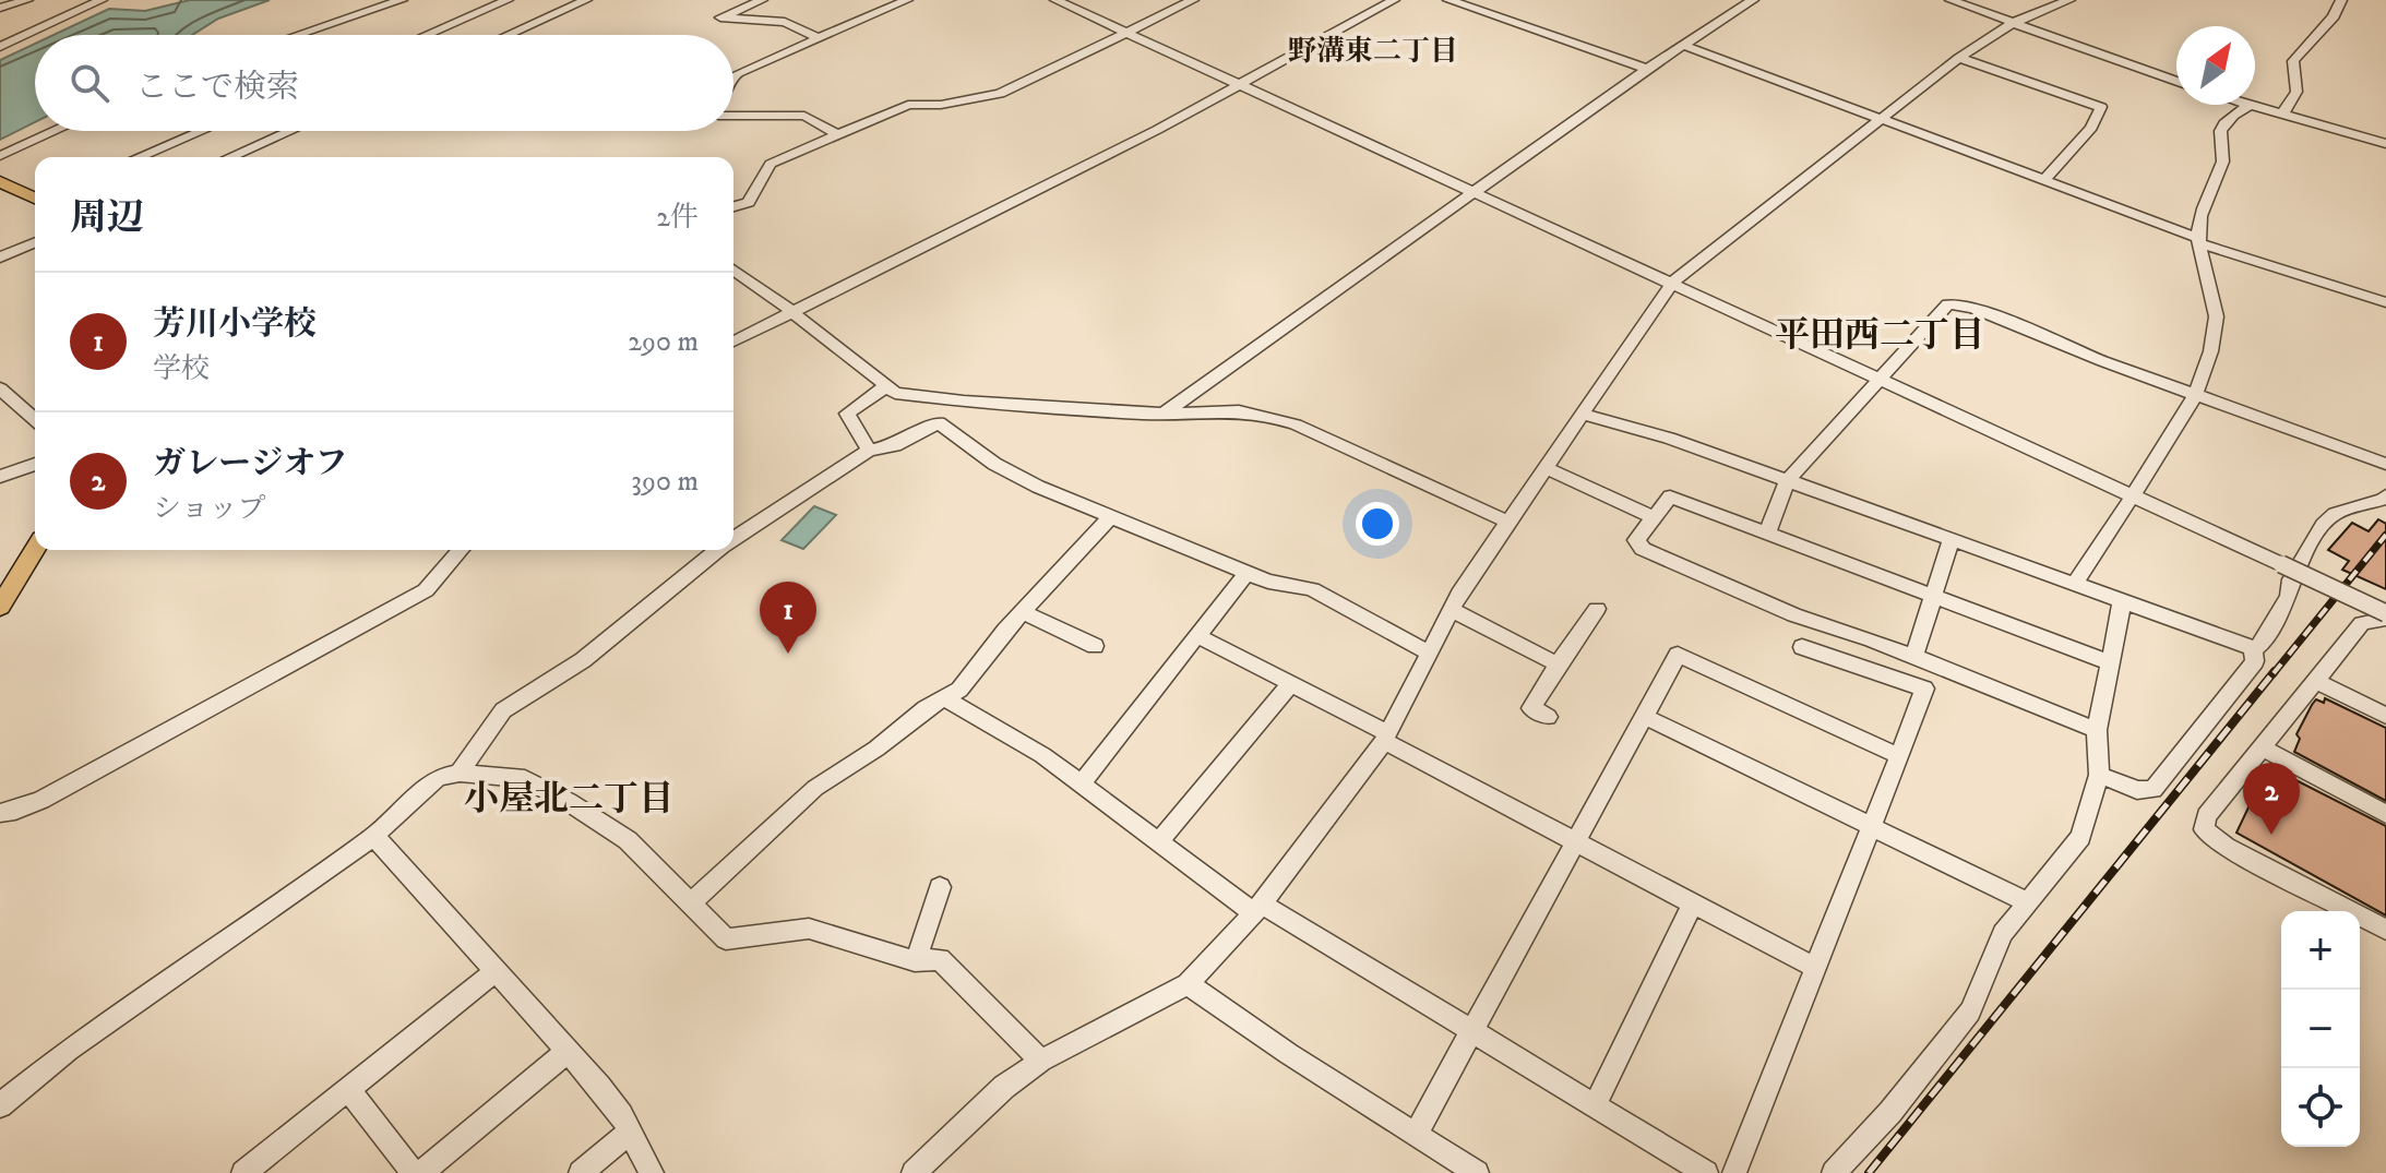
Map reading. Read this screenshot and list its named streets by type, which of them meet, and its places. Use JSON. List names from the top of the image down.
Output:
{
  "districts": ["野溝東二丁目", "平田西二丁目", "小屋北二丁目"],
  "north": "top right",
  "page": {
    "search": "ここで検索",
    "heading": ["周辺", "2件"],
    "list": [
      {
        "mark": "1",
        "name": "芳川小学校",
        "note": "学校",
        "value": "290 m"
      },
      {
        "mark": "2",
        "name": "ガレージオフ",
        "note": "ショップ",
        "value": "390 m"
      }
    ],
    "pins": ["1", "2"],
    "map_buttons": ["+", "−"]
  }
}
